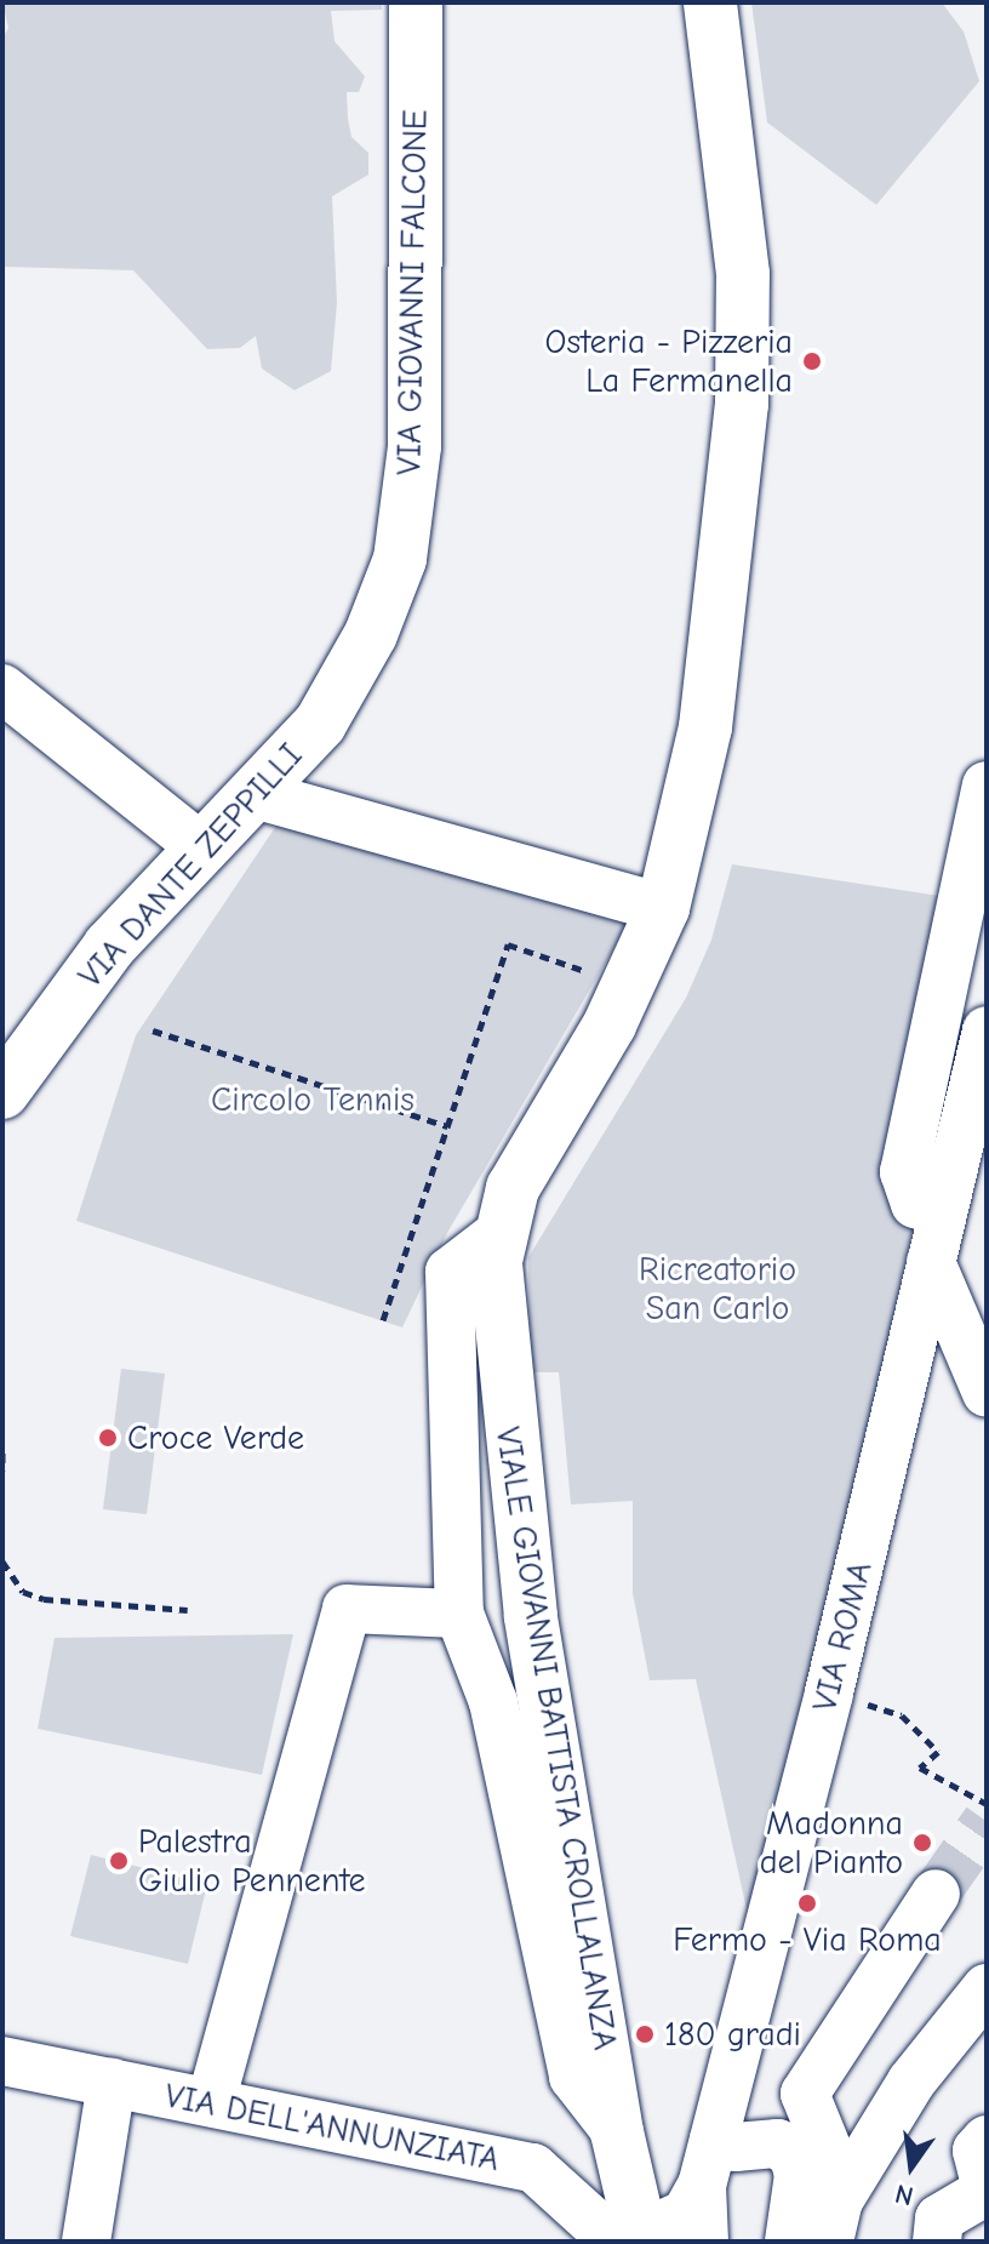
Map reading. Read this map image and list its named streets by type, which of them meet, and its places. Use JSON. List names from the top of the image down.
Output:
{
  "streets": {
    "main road": ["VIA GIOVANNI FALCONE", "VIA DANTE ZEPPILLI", "VIALE GIOVANNI BATTISTA CROLLALANZA"],
    "street": ["VIA ROMA", "VIA DELL'ANNUNZIATA"]
  },
  "crossings": [
    ["VIA GIOVANNI FALCONE", "VIA DANTE ZEPPILLI"],
    ["VIALE GIOVANNI BATTISTA CROLLALANZA", "VIA DELL'ANNUNZIATA"]
  ],
  "parks": ["Circolo Tennis", "Ricreatorio San Carlo"],
  "places": [
    "Osteria - Pizzeria La Fermanella",
    "Croce Verde",
    "Madonna del Pianto",
    "Palestra Giulio Pennente",
    "Fermo - Via Roma",
    "180 gradi"
  ],
  "north": "bottom"
}
